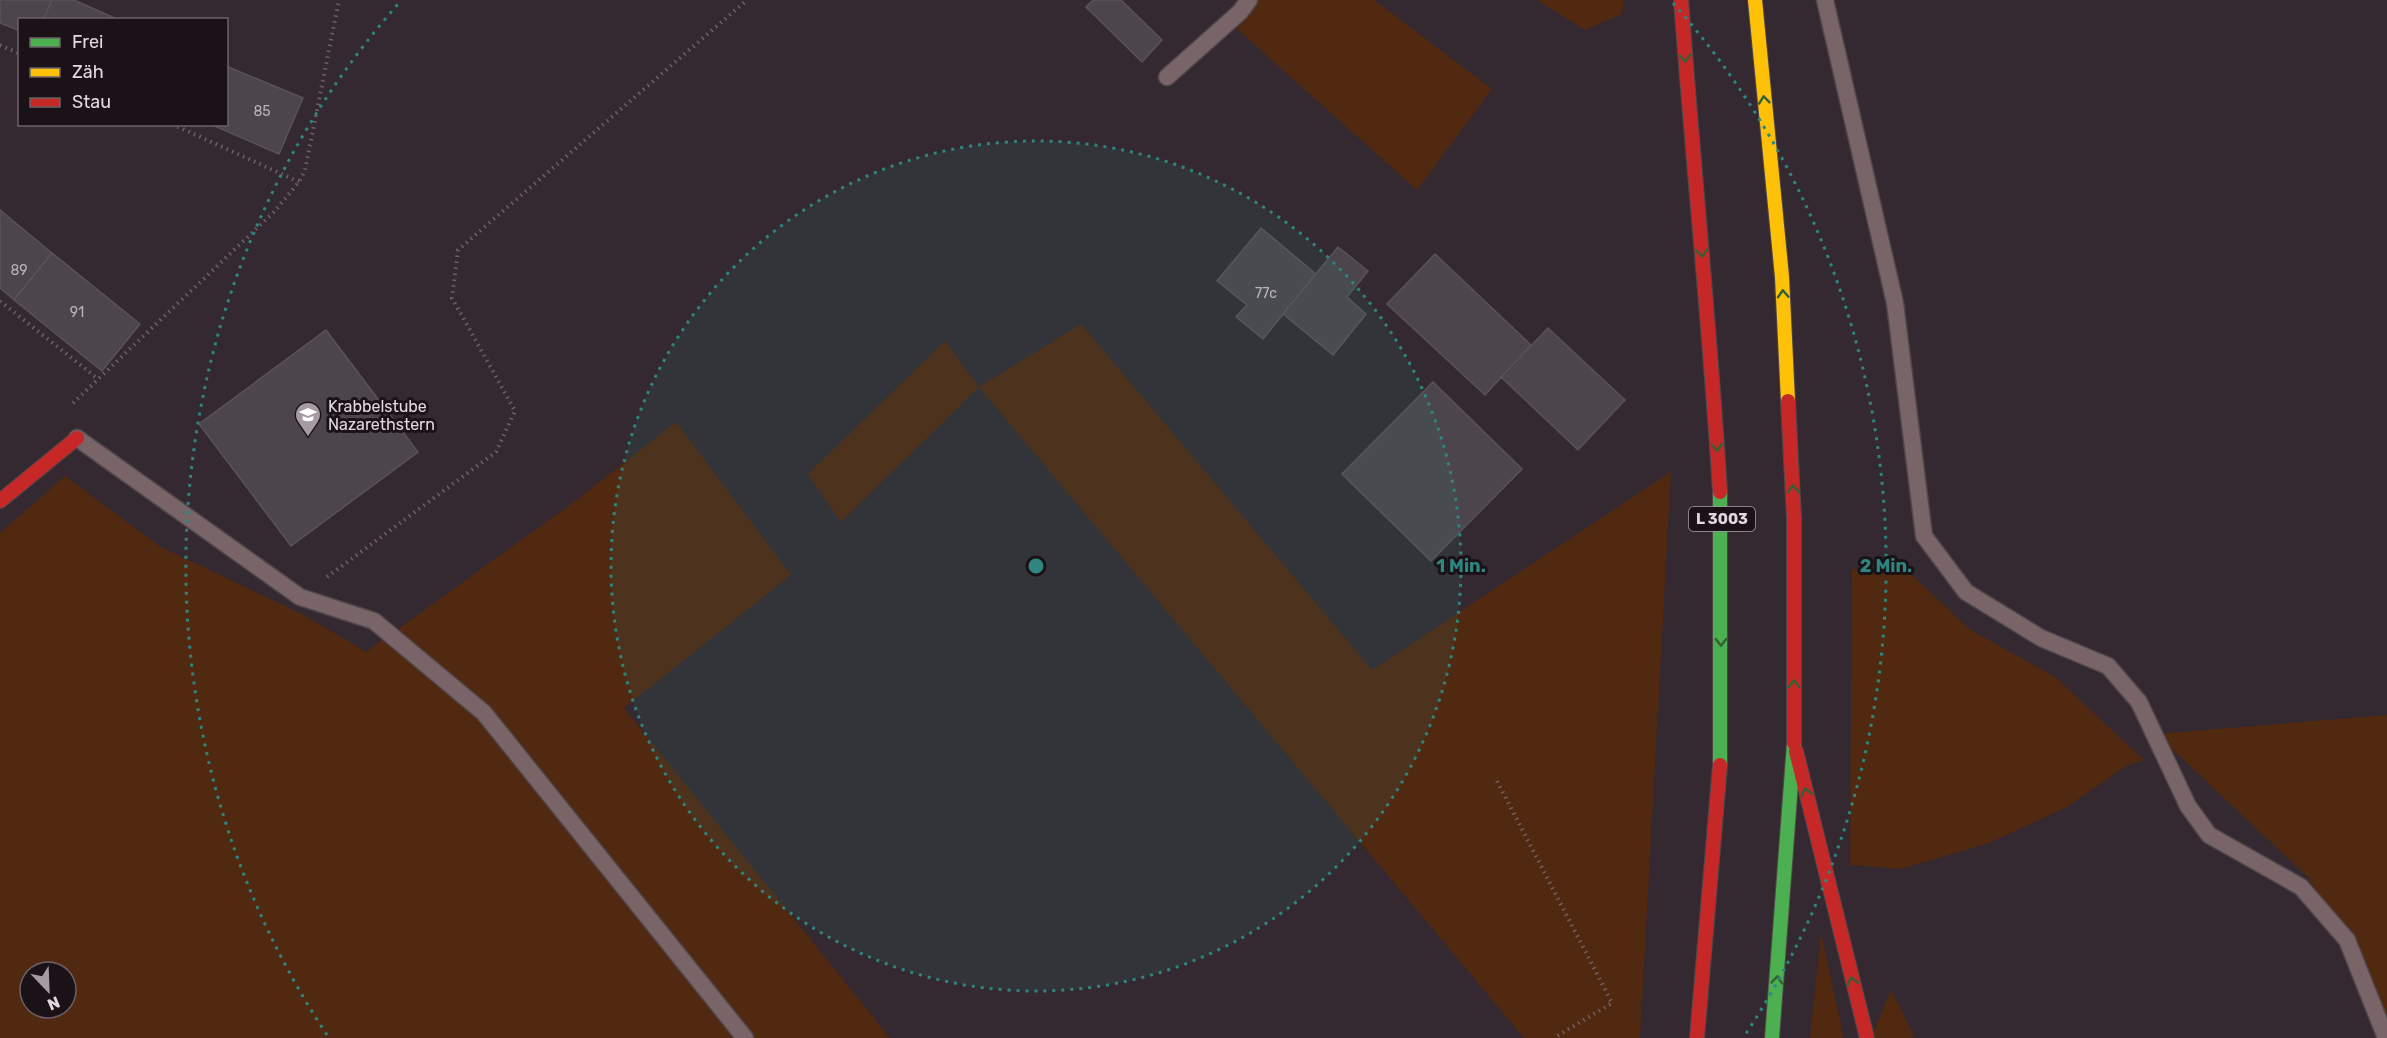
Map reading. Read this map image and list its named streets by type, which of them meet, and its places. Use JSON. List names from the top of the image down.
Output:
{
  "streets": {
    "main road": ["L 3003"]
  },
  "places": {
    "school or university": ["Krabbelstube Nazarethstern"]
  },
  "house_numbers": [
    "85",
    "89",
    "77c",
    "91"
  ],
  "legend": ["Frei", "Zäh", "Stau"],
  "north": "bottom right",
  "rings": ["1 Min.", "2 Min."]
}
